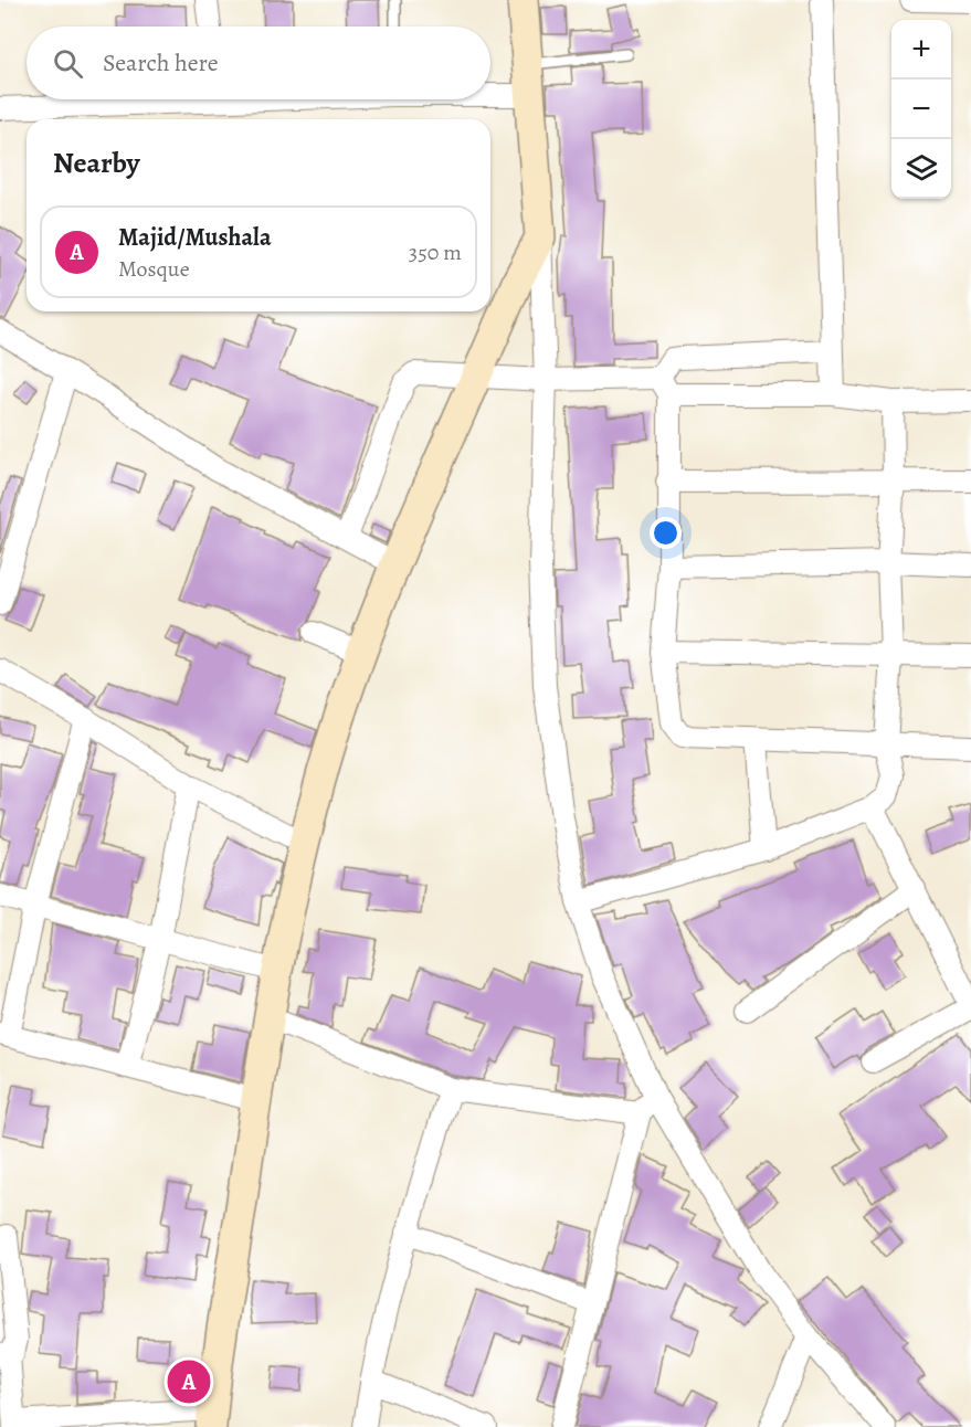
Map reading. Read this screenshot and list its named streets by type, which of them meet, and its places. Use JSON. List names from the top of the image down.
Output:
{
  "page": {
    "map_buttons": ["+", "−"],
    "search": "Search here",
    "heading": "Nearby",
    "list": [
      {
        "mark": "A",
        "name": "Majid/Mushala",
        "note": "Mosque",
        "value": "350 m"
      }
    ],
    "pins": "A"
  }
}
